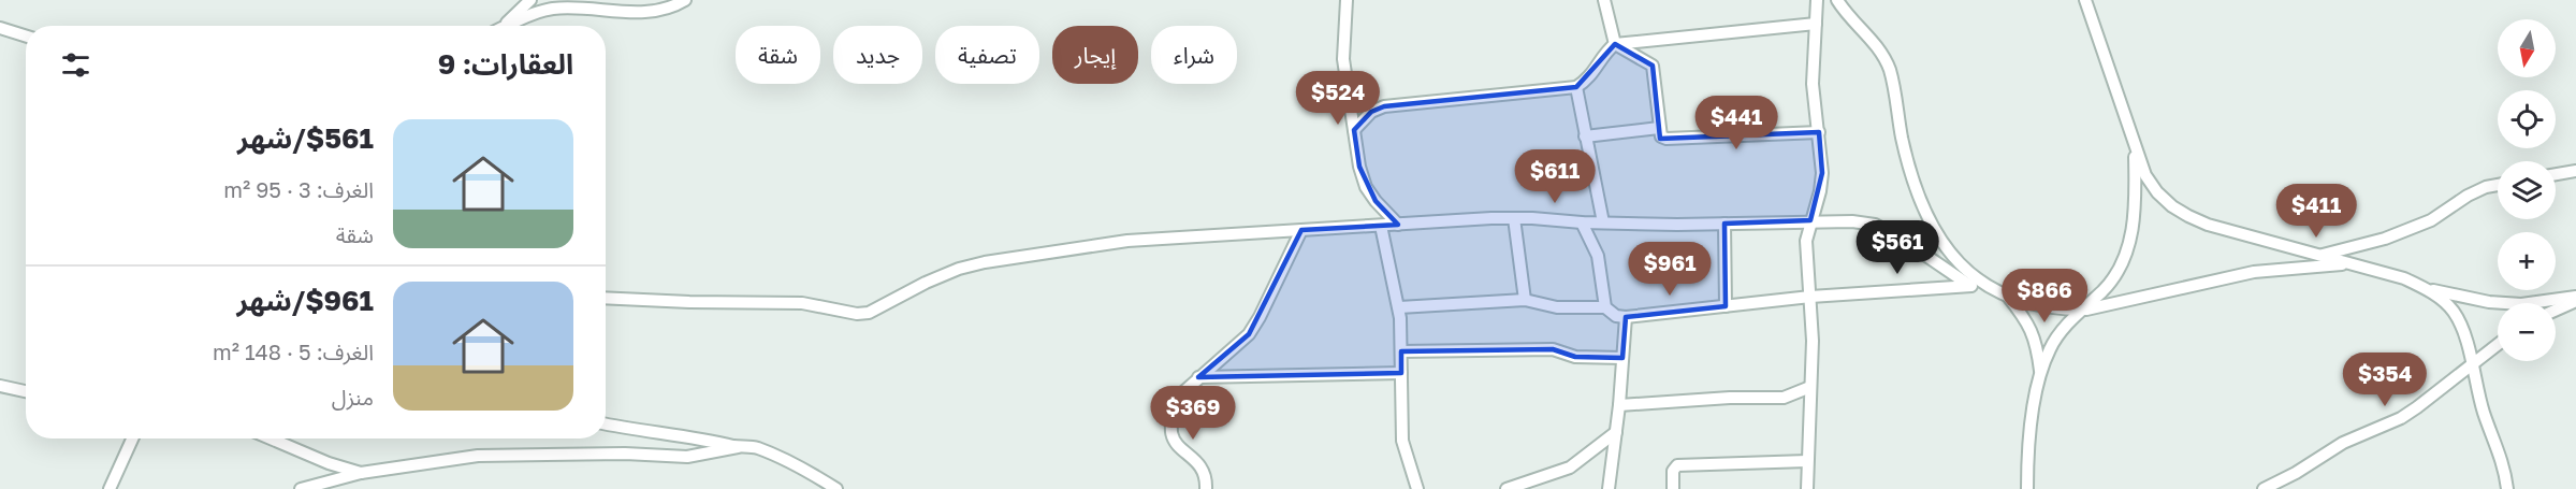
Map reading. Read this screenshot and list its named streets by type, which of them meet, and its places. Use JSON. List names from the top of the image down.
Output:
{
  "north": "bottom",
  "page": {
    "map_buttons": ["+", "−"],
    "chip": [
      "شراء",
      "إيجار",
      "تصفية",
      "جديد",
      "شقة"
    ],
    "heading": "العقارات: 9",
    "price": [
      "$524",
      "$441",
      "$611",
      "$411",
      "$561",
      "$961",
      "$866",
      "$354",
      "$369"
    ],
    "list": [
      {
        "name": "$561/شهر",
        "note": "الغرف: 3 · 95 m² · شقة"
      },
      {
        "name": "$961/شهر",
        "note": "الغرف: 5 · 148 m² · منزل"
      }
    ]
  }
}
